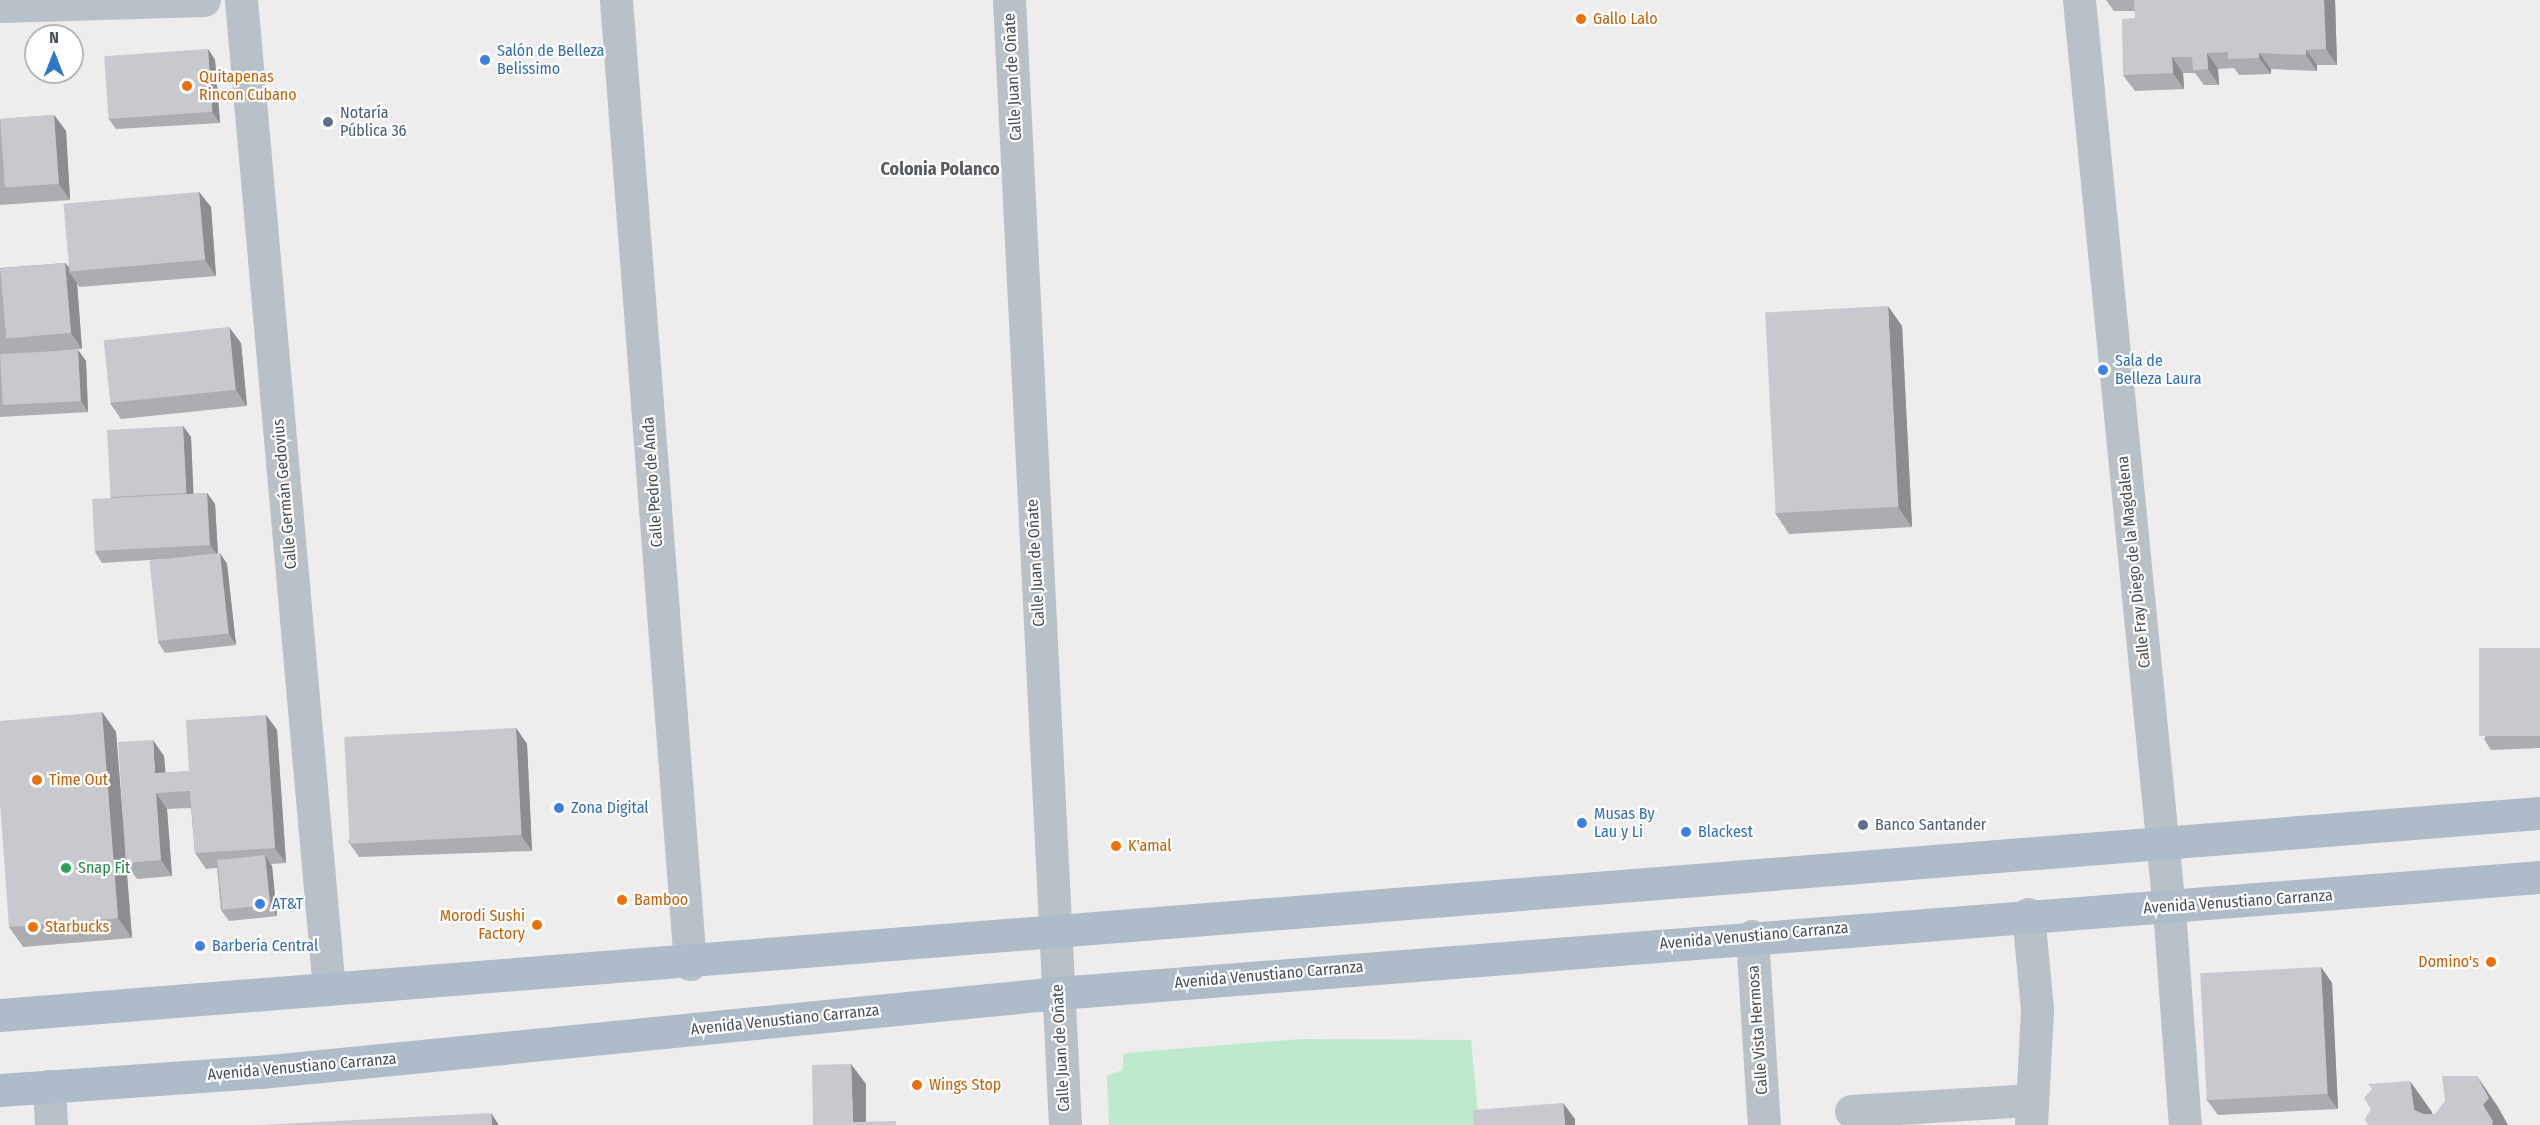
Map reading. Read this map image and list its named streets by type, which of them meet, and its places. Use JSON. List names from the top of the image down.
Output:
{
  "streets": {
    "main road": ["Avenida Venustiano Carranza"],
    "street": [
      "Calle Juan de Oñate",
      "Calle Pedro de Anda",
      "Calle Germán Gedovius",
      "Calle Fray Diego de la Magdalena",
      "Calle Vista Hermosa"
    ]
  },
  "crossings": [
    ["Calle Juan de Oñate", "Avenida Venustiano Carranza"],
    ["Calle Fray Diego de la Magdalena", "Avenida Venustiano Carranza"],
    ["Avenida Venustiano Carranza", "Calle Vista Hermosa"]
  ],
  "districts": ["Colonia Polanco"],
  "places": [
    "Gallo Lalo",
    "Salón de Belleza Belissimo",
    "Quitapenas Rincon Cubano",
    "Notaría Pública 36",
    "Sala de Belleza Laura",
    "Time Out",
    "Zona Digital",
    "Musas By Lau y Li",
    "Banco Santander",
    "Blackest",
    "K'amal",
    "Snap Fit",
    "Bamboo",
    "AT&T",
    "Morodi Sushi Factory",
    "Starbucks",
    "Barbería Central",
    "Domino's",
    "Wings Stop"
  ],
  "north": "top"
}
